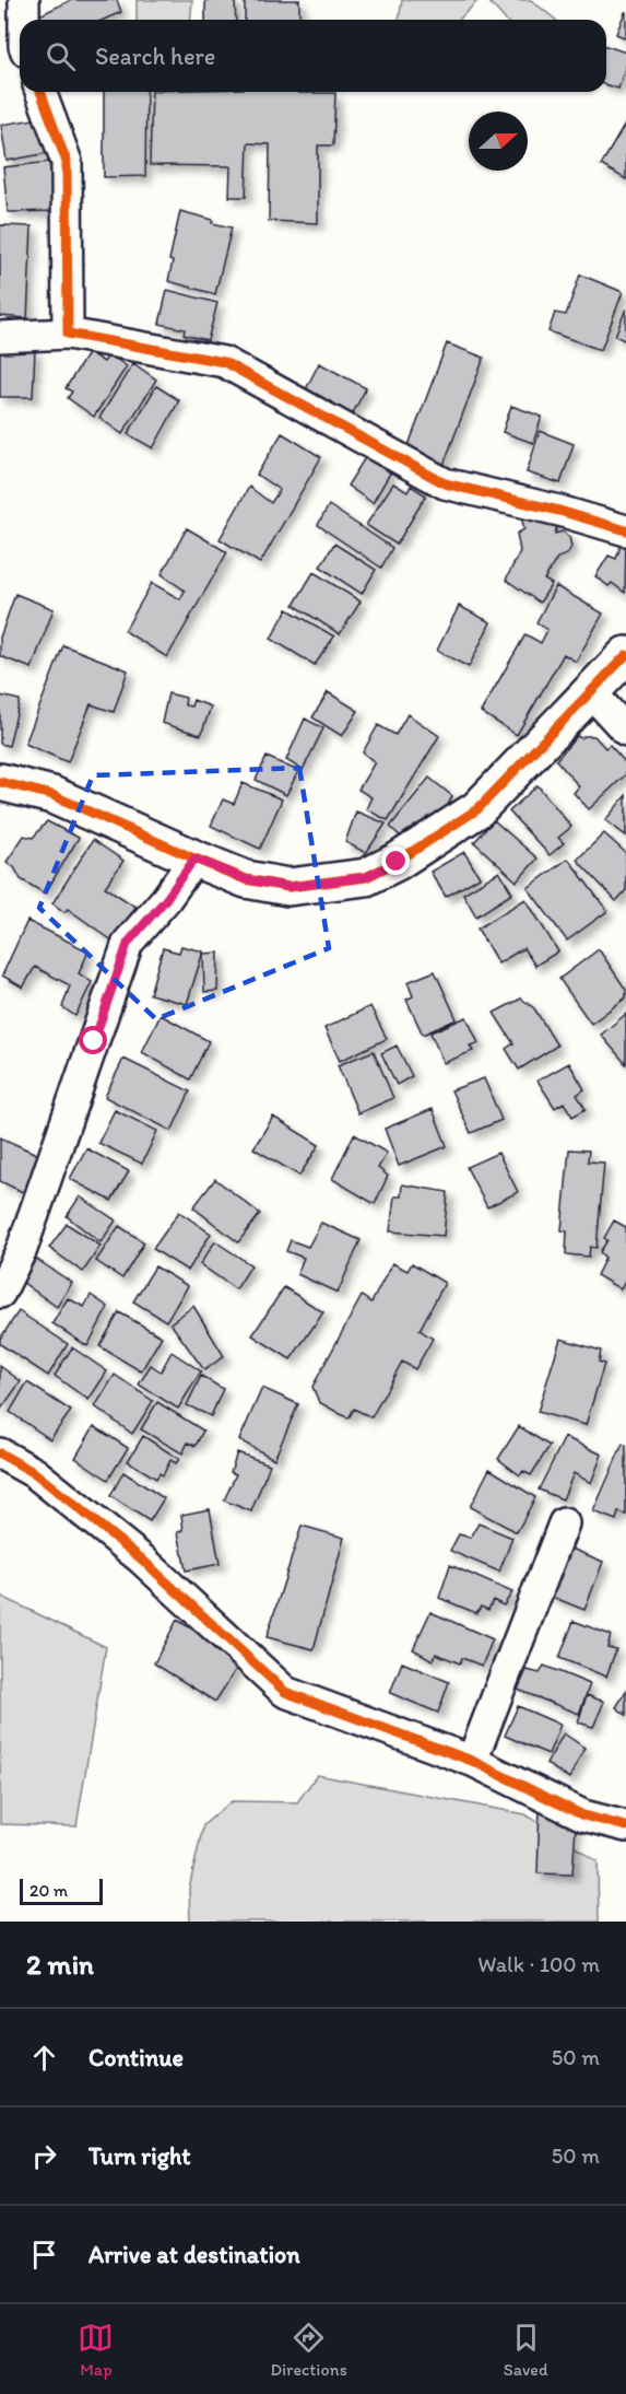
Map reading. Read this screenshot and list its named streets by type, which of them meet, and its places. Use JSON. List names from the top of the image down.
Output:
{
  "scale_bar": "20 m",
  "north": "right",
  "page": {
    "search": "Search here",
    "scale": "20 m",
    "heading": ["2 min", "Walk · 100 m"],
    "list": [
      ["Continue", "50 m"],
      ["Turn right", "50 m"],
      "Arrive at destination"
    ],
    "nav": ["Map", "Directions", "Saved"]
  }
}
